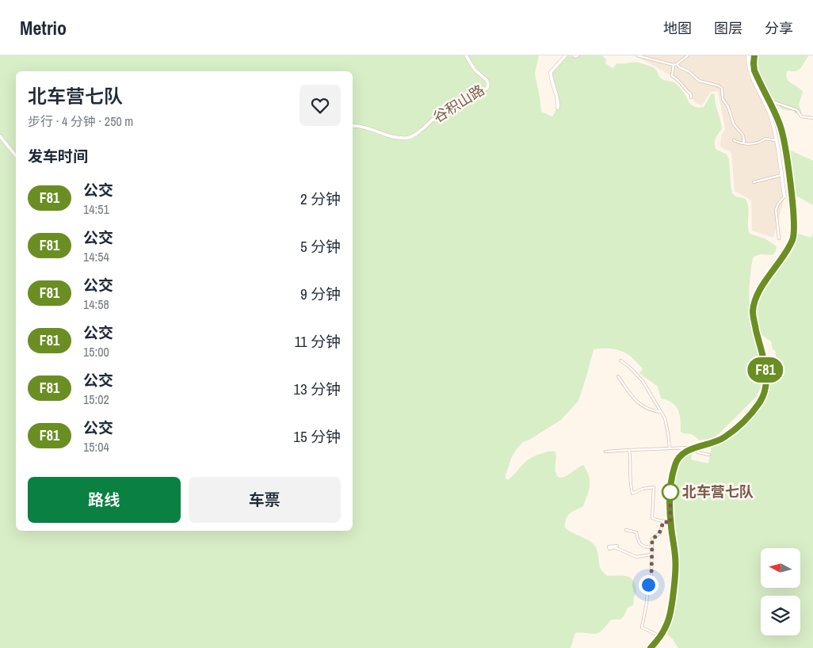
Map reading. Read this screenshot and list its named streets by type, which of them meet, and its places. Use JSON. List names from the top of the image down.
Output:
{
  "streets": {
    "street": ["谷积山路"]
  },
  "places": ["北车营七队"],
  "lines": ["bus line F81"],
  "north": "left",
  "page": {
    "header": "Metrio",
    "nav": ["地图", "图层", "分享"],
    "on_map": "F81",
    "heading": [
      ["北车营七队", "步行 · 4 分钟 · 250 m"],
      "发车时间"
    ],
    "list": [
      {
        "mark": "F81",
        "name": "公交",
        "note": "14:51",
        "value": "2 分钟"
      },
      {
        "mark": "F81",
        "name": "公交",
        "note": "14:54",
        "value": "5 分钟"
      },
      {
        "mark": "F81",
        "name": "公交",
        "note": "14:58",
        "value": "9 分钟"
      },
      {
        "mark": "F81",
        "name": "公交",
        "note": "15:00",
        "value": "11 分钟"
      },
      {
        "mark": "F81",
        "name": "公交",
        "note": "15:02",
        "value": "13 分钟"
      },
      {
        "mark": "F81",
        "name": "公交",
        "note": "15:04",
        "value": "15 分钟"
      }
    ],
    "buttons": ["路线", "车票"]
  }
}
